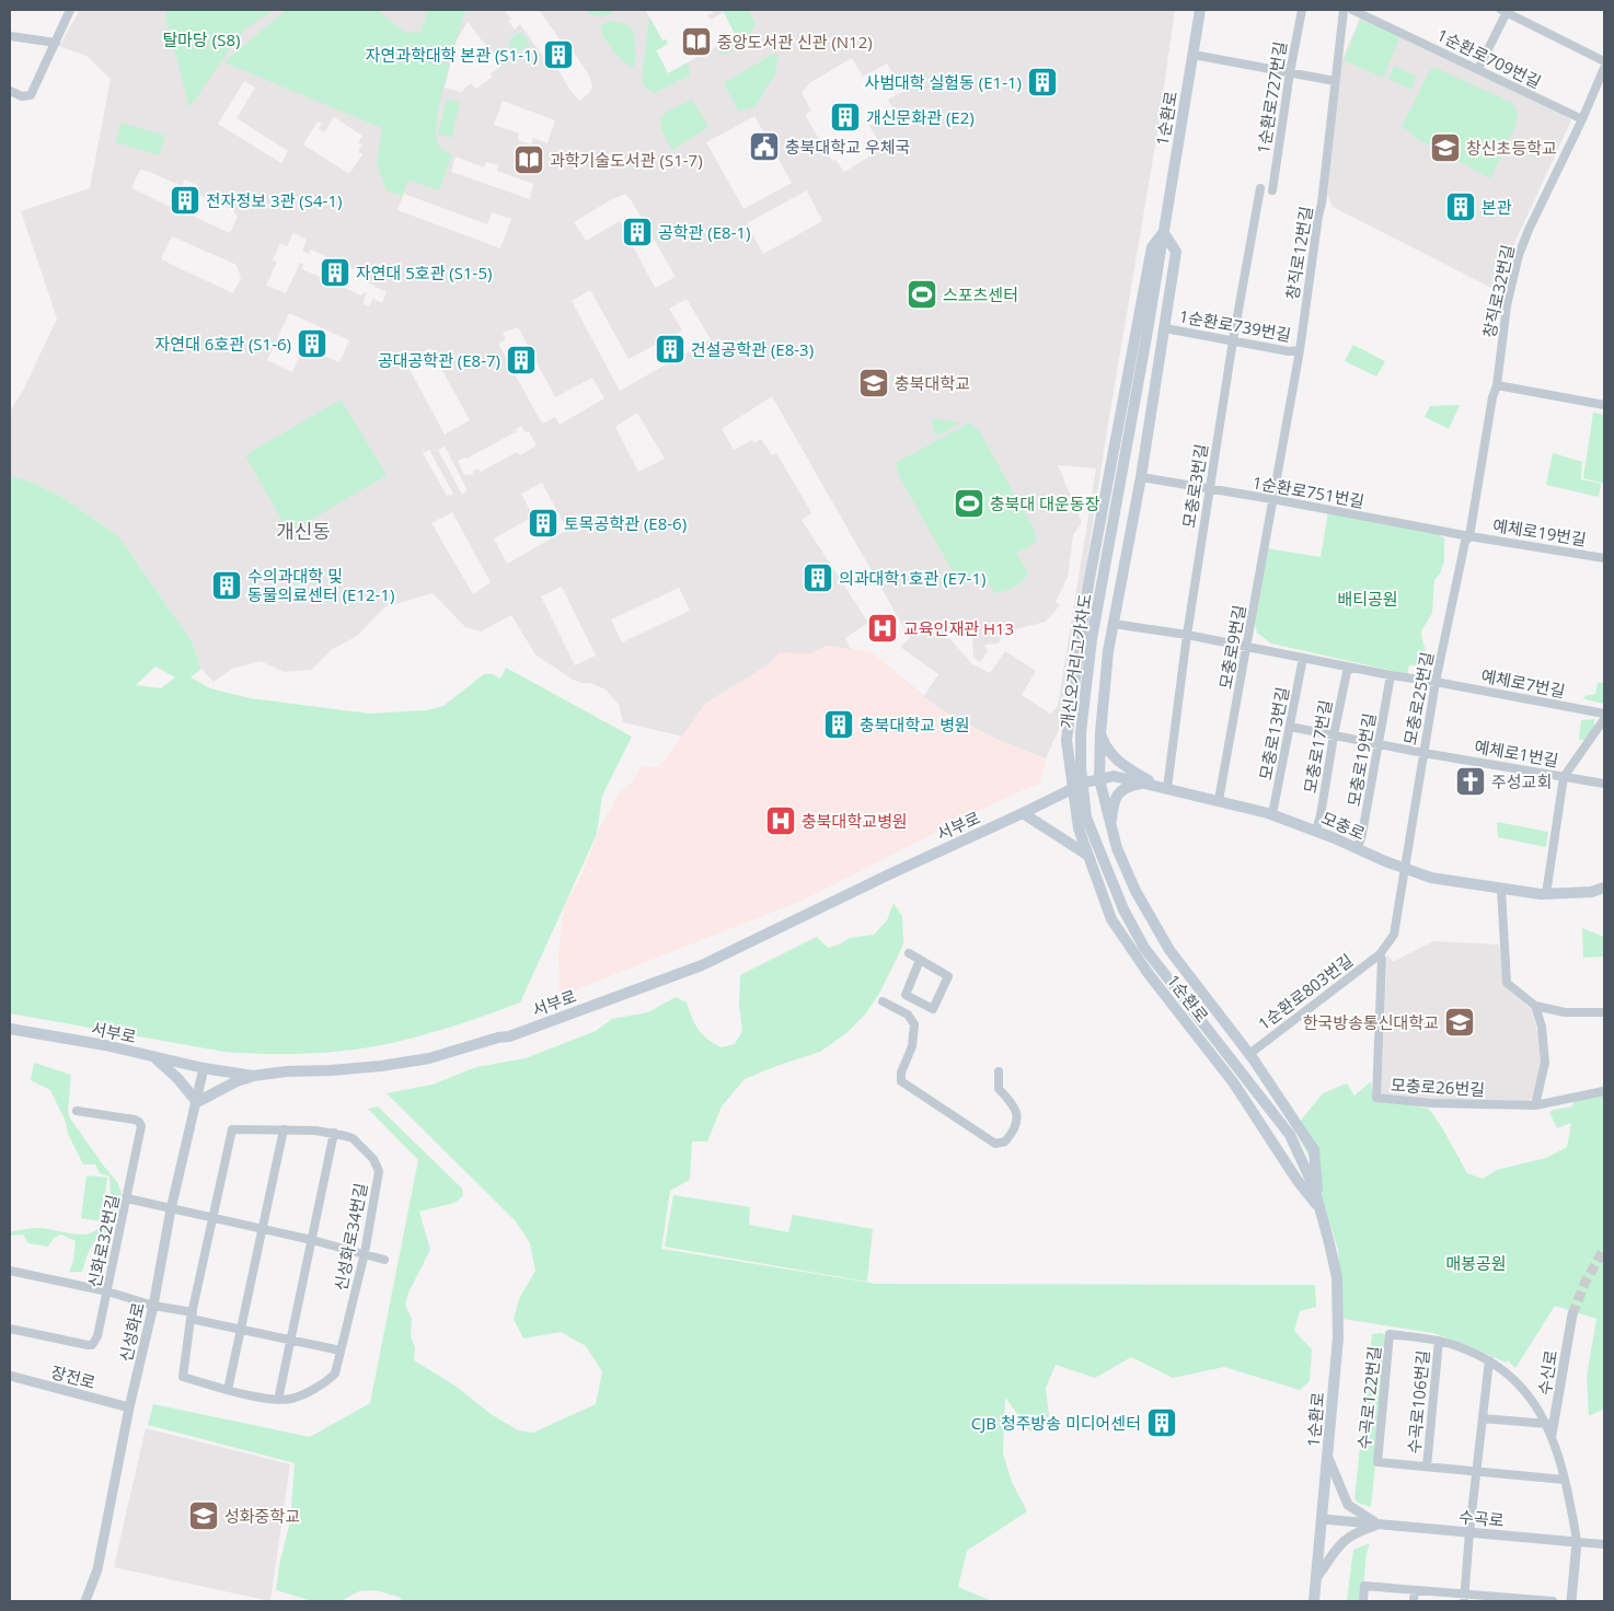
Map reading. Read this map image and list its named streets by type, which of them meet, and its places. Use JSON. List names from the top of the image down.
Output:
{
  "streets": {
    "main road": [
      "1순환로",
      "개신오거리고가차도",
      "서부로",
      "모충로"
    ],
    "street": [
      "1순환로709번길",
      "1순환로727번길",
      "창직로12번길",
      "창직로32번길",
      "1순환로739번길",
      "모충로3번길",
      "1순환로751번길",
      "예체로19번길",
      "모충로9번길",
      "예체로7번길",
      "모충로25번길",
      "모충로13번길",
      "모충로17번길",
      "예체로1번길",
      "모충로19번길",
      "1순환로803번길",
      "모충로26번길",
      "신성화로34번길",
      "신화로32번길",
      "신성화로",
      "수신로",
      "장전로",
      "수곡로122번길",
      "수곡로106번길",
      "수곡로"
    ]
  },
  "crossings": [
    ["1순환로709번길", "창직로32번길"],
    ["1순환로", "개신오거리고가차도"],
    ["1순환로", "서부로"],
    ["1순환로", "모충로"],
    ["1순환로", "수곡로"],
    ["창직로12번길", "1순환로739번길"],
    ["창직로12번길", "1순환로751번길"],
    ["창직로12번길", "모충로9번길"],
    ["창직로32번길", "1순환로751번길"],
    ["창직로32번길", "예체로19번길"],
    ["창직로32번길", "모충로25번길"],
    ["1순환로739번길", "모충로3번길"],
    ["모충로3번길", "1순환로751번길"],
    ["모충로3번길", "모충로"],
    ["1순환로751번길", "예체로19번길"],
    ["1순환로751번길", "모충로9번길"],
    ["1순환로751번길", "모충로25번길"],
    ["예체로19번길", "모충로25번길"],
    ["모충로9번길", "모충로"],
    ["예체로7번길", "모충로25번길"],
    ["모충로25번길", "예체로1번길"],
    ["모충로25번길", "모충로"],
    ["모충로13번길", "예체로1번길"],
    ["모충로13번길", "모충로"],
    ["모충로17번길", "예체로1번길"],
    ["모충로17번길", "모충로"],
    ["예체로1번길", "모충로19번길"],
    ["모충로19번길", "모충로"],
    ["서부로", "모충로"],
    ["서부로", "신성화로"],
    ["1순환로803번길", "모충로26번길"],
    ["신성화로", "장전로"],
    ["수신로", "수곡로106번길"],
    ["수곡로122번길", "수곡로106번길"],
    ["수곡로106번길", "수곡로"]
  ],
  "districts": ["개신동"],
  "parks": ["탈마당 (S8)", "배티공원", "매봉공원"],
  "places": {
    "library": ["중앙도서관 신관 (N12)", "과학기술도서관 (S1-7)"],
    "building": [
      "자연과학대학 본관 (S1-1)",
      "사범대학 실험동 (E1-1)",
      "개신문화관 (E2)",
      "전자정보 3관 (S4-1)",
      "본관",
      "공학관 (E8-1)",
      "자연대 5호관 (S1-5)",
      "자연대 6호관 (S1-6)",
      "건설공학관 (E8-3)",
      "공대공학관 (E8-7)",
      "토목공학관 (E8-6)",
      "의과대학1호관 (E7-1)",
      "수의과대학 및 동물의료센터 (E12-1)",
      "충북대학교 병원",
      "CJB 청주방송 미디어센터"
    ],
    "public building": ["충북대학교 우체국"],
    "school or university": [
      "창신초등학교",
      "충북대학교",
      "한국방송통신대학교",
      "성화중학교"
    ],
    "sports": ["스포츠센터", "충북대 대운동장"],
    "hospital": ["교육인재관 H13", "충북대학교병원"],
    "church": ["주성교회"]
  }
}
